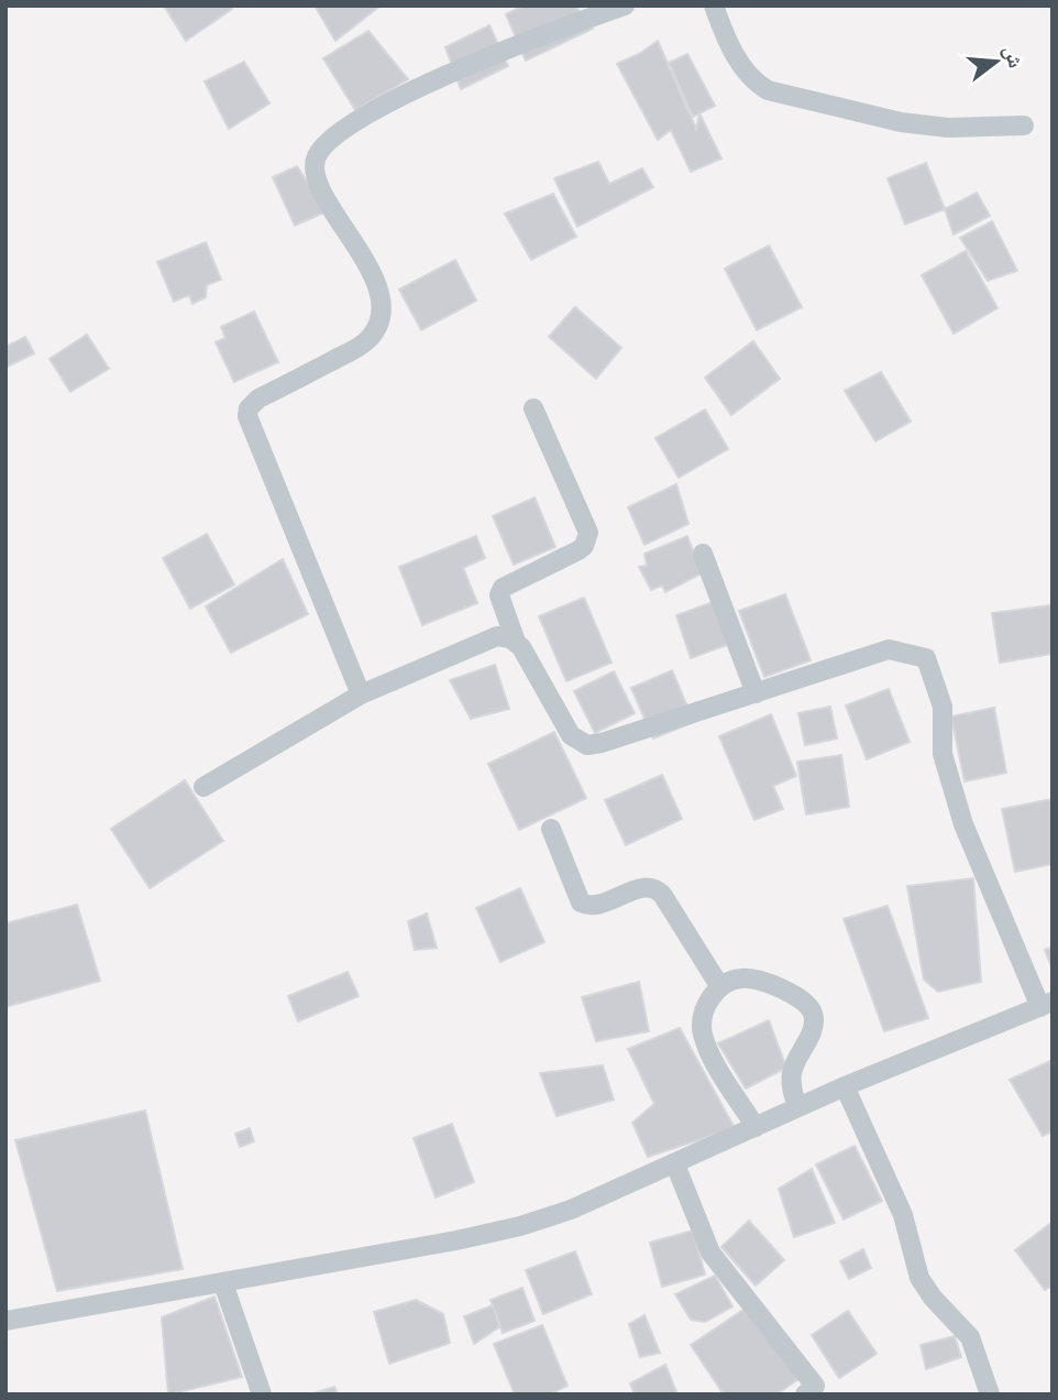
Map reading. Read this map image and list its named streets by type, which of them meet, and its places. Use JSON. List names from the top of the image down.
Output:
{
  "north": "right"
}
